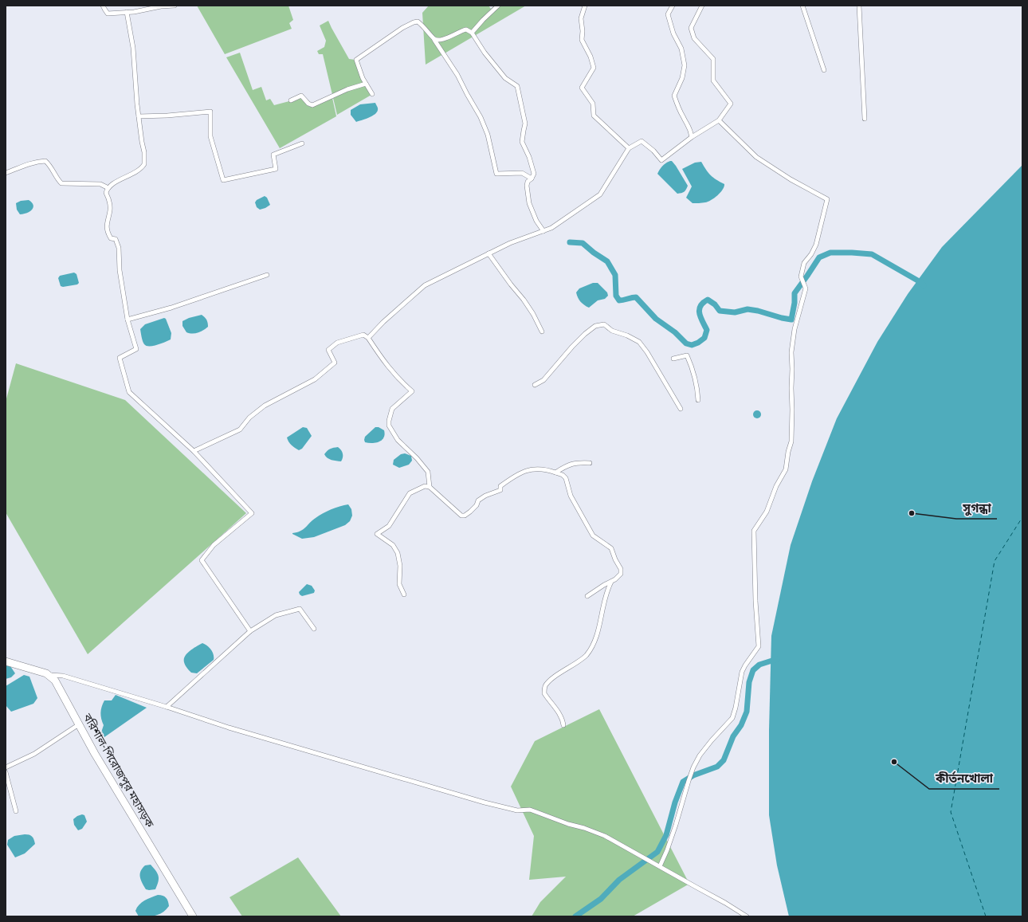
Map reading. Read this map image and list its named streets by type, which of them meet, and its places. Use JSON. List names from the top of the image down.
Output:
{
  "streets": {
    "highway": ["বরিশাল-পিরোজপুর মহাসড়ক"]
  },
  "places": ["সুগন্ধা", "কীর্তনখোলা"]
}
